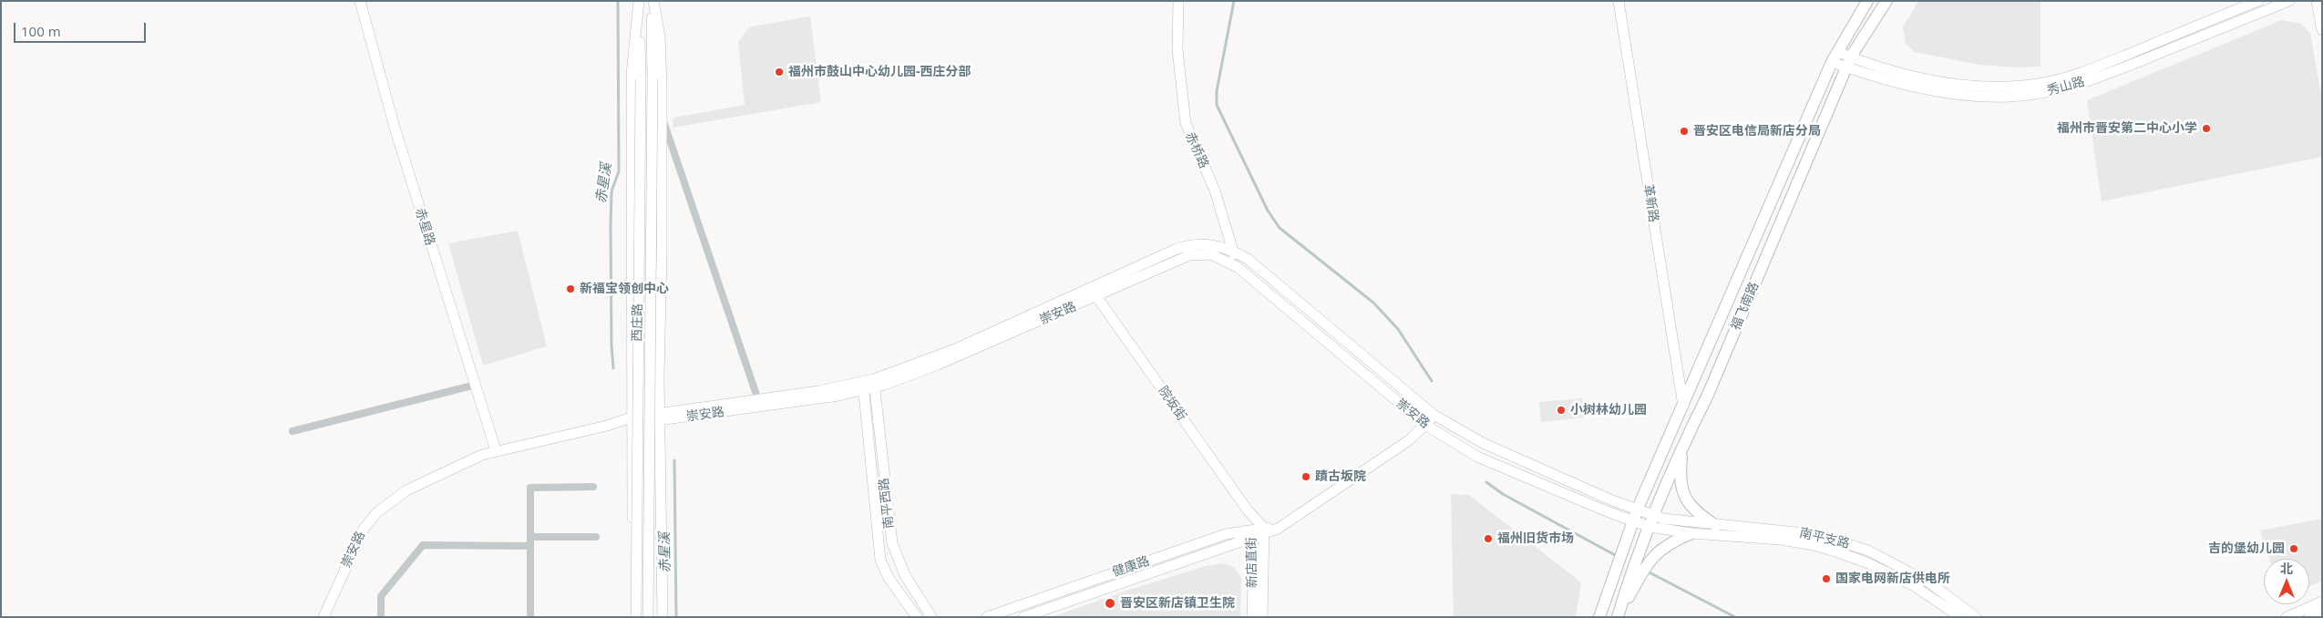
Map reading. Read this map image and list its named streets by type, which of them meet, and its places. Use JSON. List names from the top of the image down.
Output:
{
  "streets": {
    "main road": ["福飞南路"],
    "street": [
      "秀山路",
      "赤桥路",
      "革新路",
      "赤星路",
      "崇安路",
      "西庄路",
      "院坂街",
      "南平西路",
      "南平支路",
      "新店直街",
      "健康路"
    ]
  },
  "crossings": [
    ["秀山路", "福飞南路"],
    ["赤桥路", "崇安路"],
    ["革新路", "福飞南路"],
    ["赤星路", "崇安路"],
    ["福飞南路", "崇安路"],
    ["福飞南路", "南平支路"],
    ["崇安路", "院坂街"],
    ["崇安路", "南平西路"],
    ["崇安路", "健康路"],
    ["院坂街", "新店直街"],
    ["新店直街", "健康路"]
  ],
  "water": ["赤星溪"],
  "places": [
    "福州市鼓山中心幼儿园-西庄分部",
    "福州市晋安第二中心小学",
    "晋安区电信局新店分局",
    "新福宝领创中心",
    "小树林幼儿园",
    "蹟古坂院",
    "福州旧货市场",
    "吉的堡幼儿园",
    "国家电网新店供电所",
    "晋安区新店镇卫生院"
  ],
  "scale_bar": "100 m",
  "north": "top"
}
